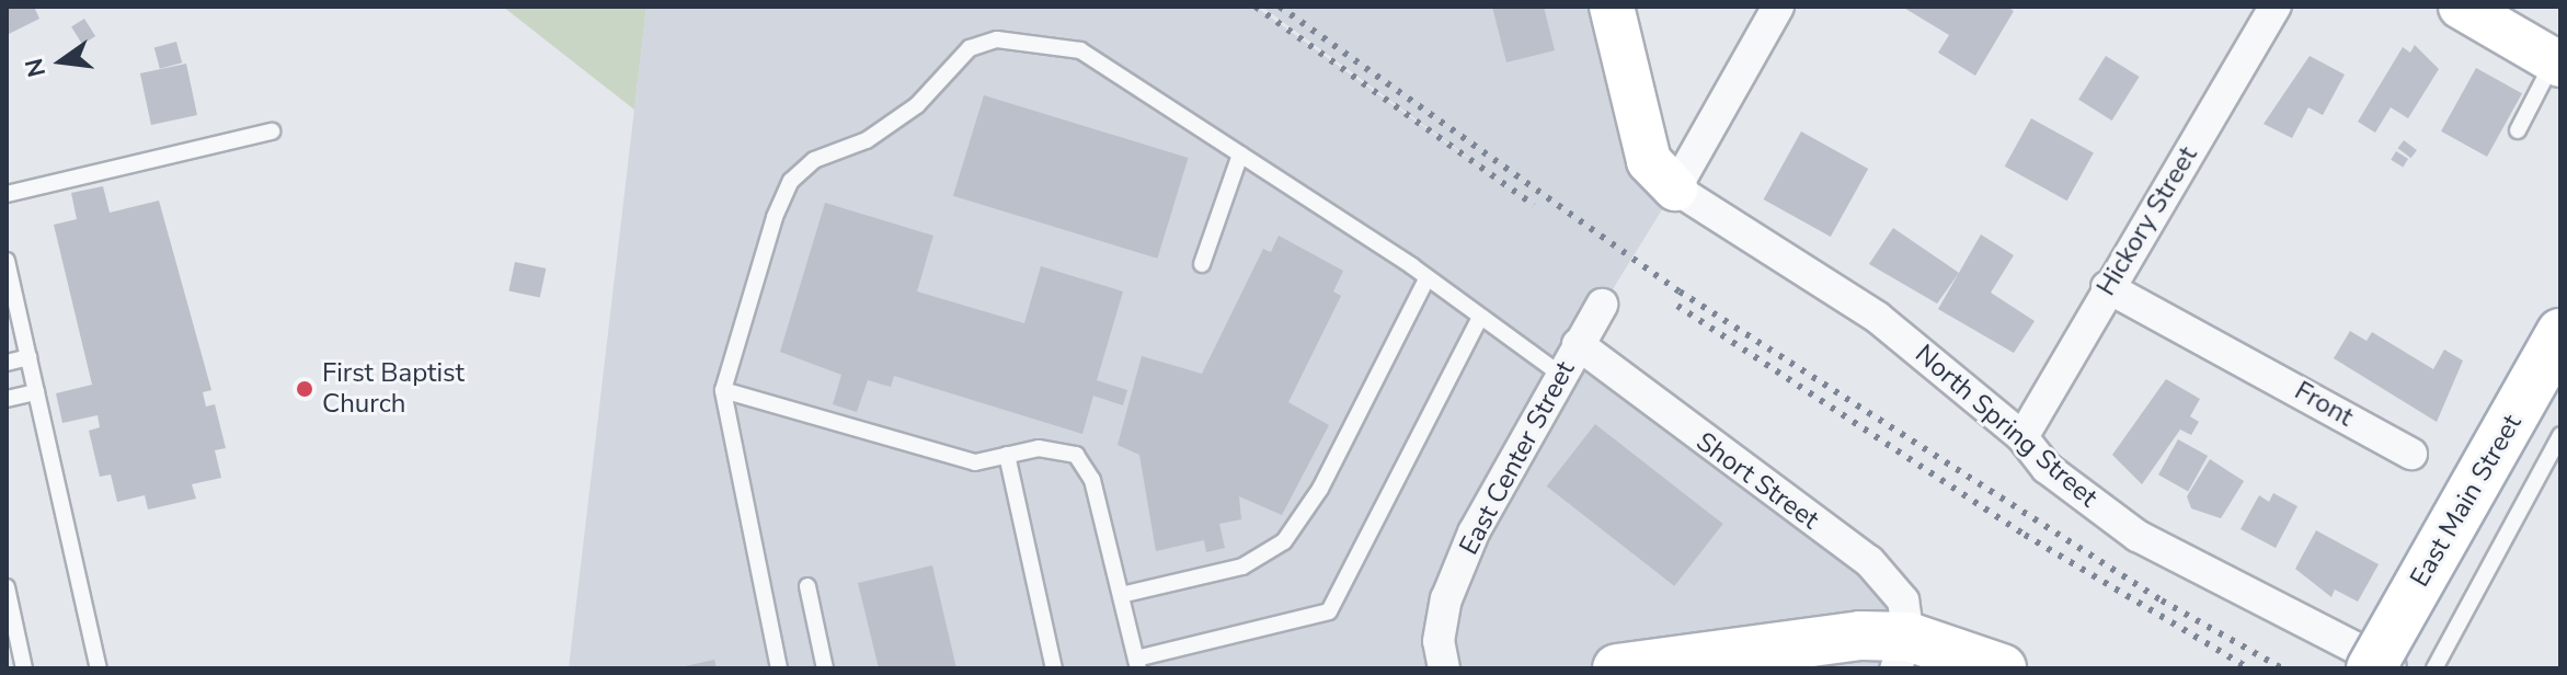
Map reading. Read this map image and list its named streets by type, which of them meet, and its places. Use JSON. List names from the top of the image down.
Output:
{
  "streets": {
    "main road": ["East Main Street"],
    "street": [
      "Hickory Street",
      "Front",
      "North Spring Street",
      "East Center Street",
      "Short Street"
    ]
  },
  "crossings": [
    ["Hickory Street", "Front"],
    ["Hickory Street", "North Spring Street"],
    ["East Center Street", "Short Street"]
  ],
  "places": ["First Baptist Church"],
  "north": "left"
}
